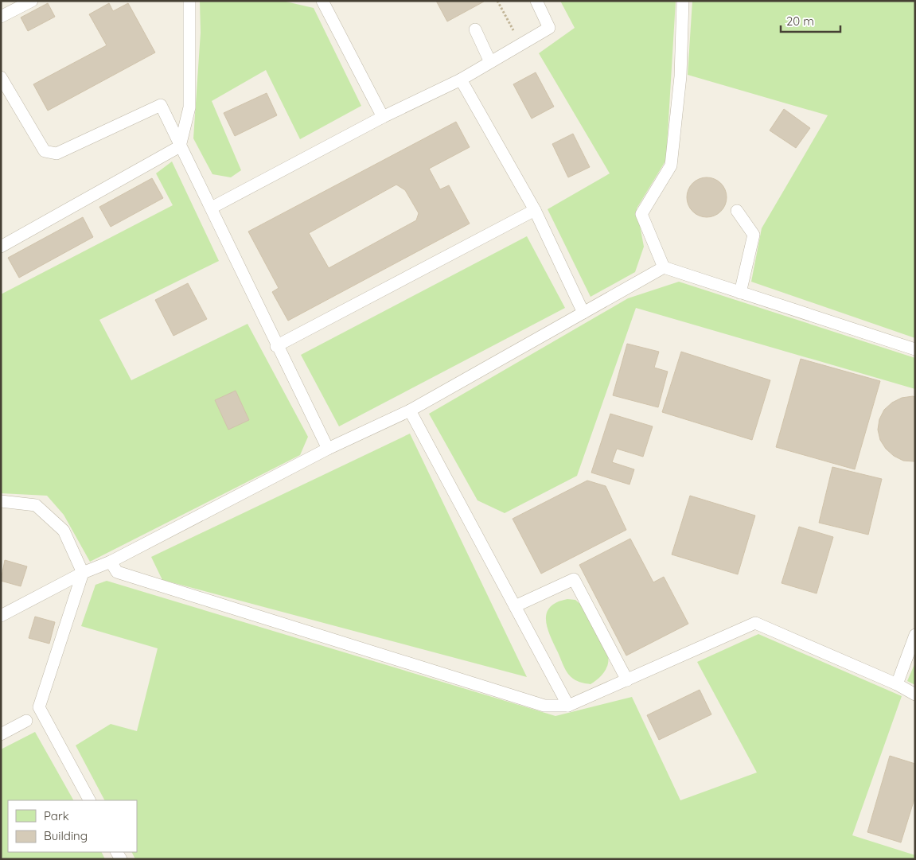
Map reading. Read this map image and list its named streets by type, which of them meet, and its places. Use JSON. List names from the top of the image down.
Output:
{
  "legend": ["Park", "Building"],
  "scale_bar": "20 m"
}
